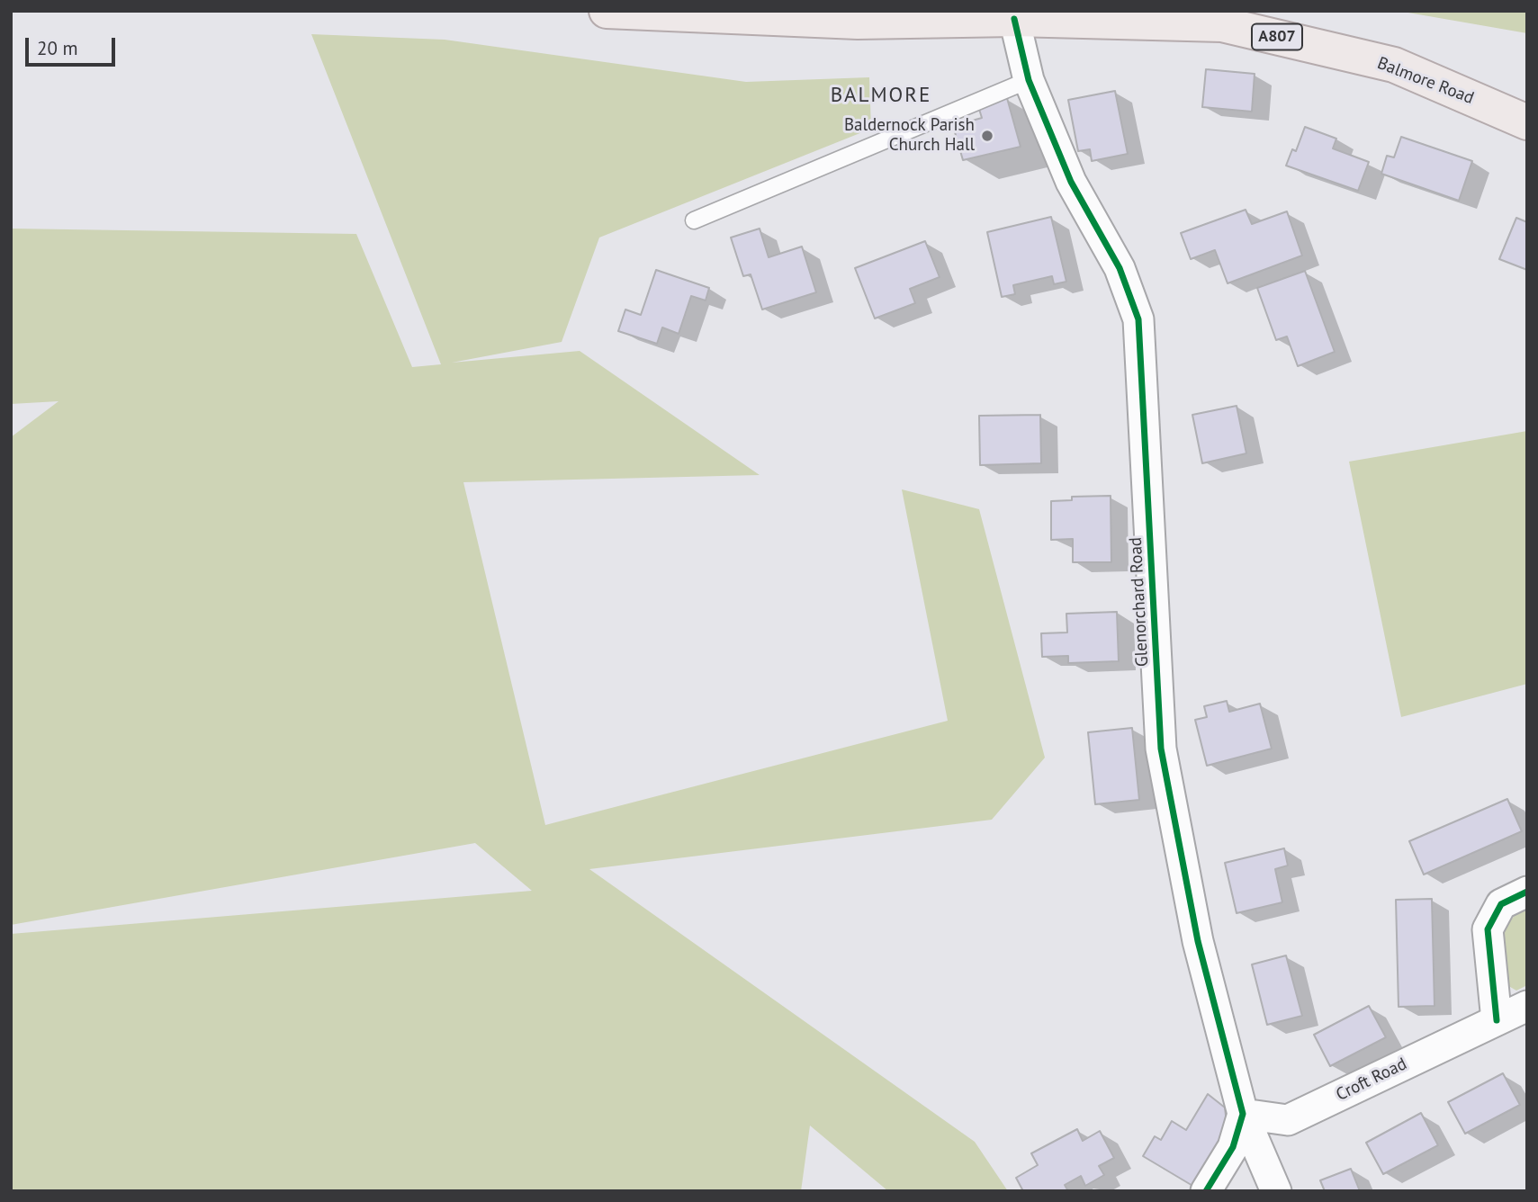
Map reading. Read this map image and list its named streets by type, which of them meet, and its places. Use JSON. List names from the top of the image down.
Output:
{
  "streets": {
    "main road": ["A807", "Balmore Road"],
    "street": ["Glenorchard Road", "Croft Road"]
  },
  "crossings": [
    ["Balmore Road", "Glenorchard Road"],
    ["Glenorchard Road", "Croft Road"]
  ],
  "districts": ["BALMORE"],
  "places": ["Baldernock Parish Church Hall"],
  "scale_bar": "20 m"
}
